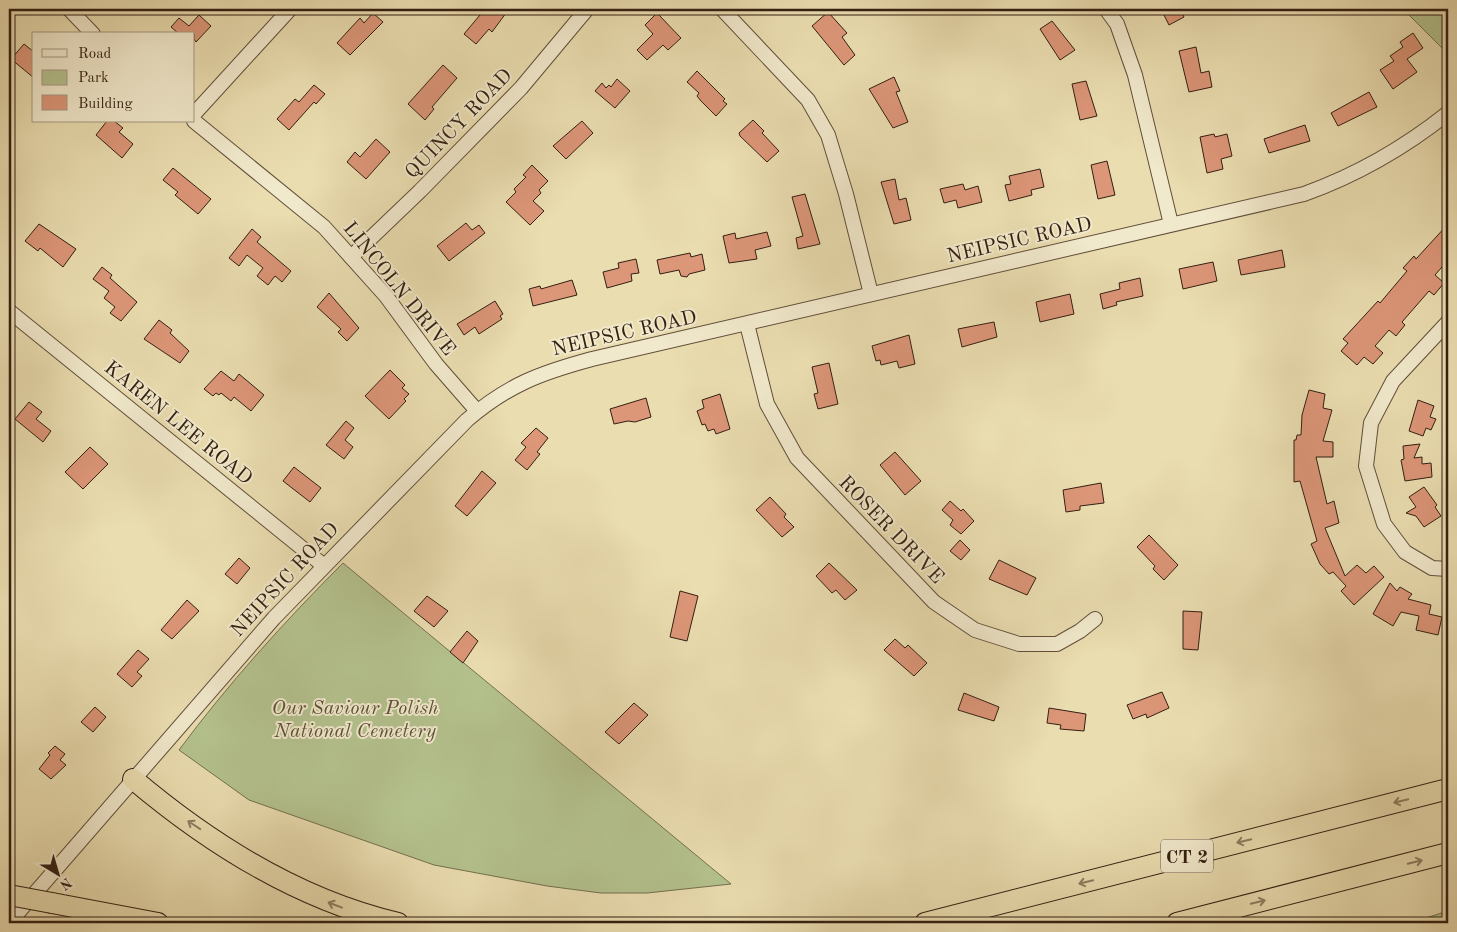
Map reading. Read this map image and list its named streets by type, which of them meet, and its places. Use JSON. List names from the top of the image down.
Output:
{
  "streets": {
    "highway": ["CT 2"],
    "street": [
      "QUINCY ROAD",
      "NEIPSIC ROAD",
      "LINCOLN DRIVE",
      "KAREN LEE ROAD",
      "ROSER DRIVE"
    ]
  },
  "crossings": [
    ["QUINCY ROAD", "LINCOLN DRIVE"],
    ["NEIPSIC ROAD", "LINCOLN DRIVE"],
    ["NEIPSIC ROAD", "KAREN LEE ROAD"],
    ["NEIPSIC ROAD", "ROSER DRIVE"]
  ],
  "parks": ["Our Saviour Polish National Cemetery"],
  "legend": ["Road", "Park", "Building"],
  "north": "bottom right"
}
